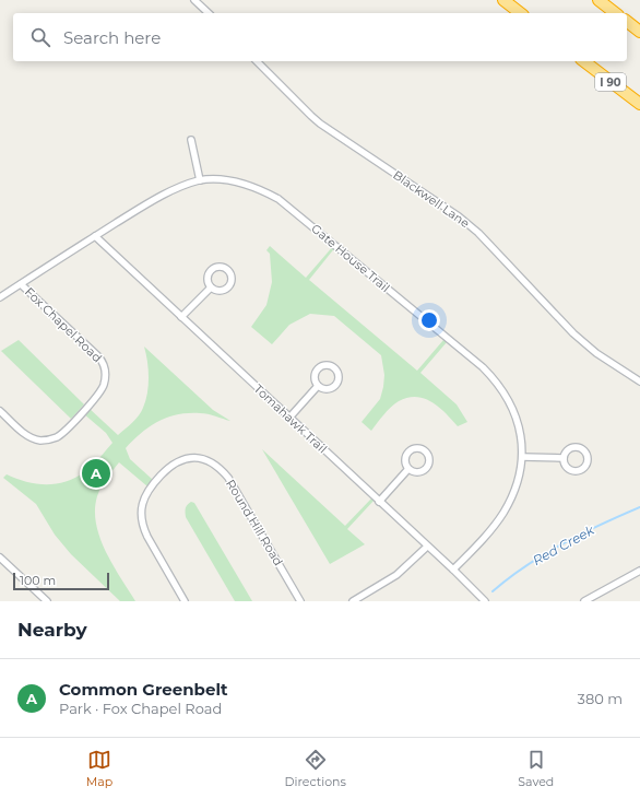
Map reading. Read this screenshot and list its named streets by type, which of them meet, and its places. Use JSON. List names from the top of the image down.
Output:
{
  "streets": {
    "highway": ["I 90"],
    "street": [
      "Blackwell Lane",
      "Gate House Trail",
      "Fox Chapel Road",
      "Tomahawk Trail",
      "Round Hill Road"
    ]
  },
  "crossings": [
    ["Gate House Trail", "Fox Chapel Road"],
    ["Gate House Trail", "Tomahawk Trail"]
  ],
  "water": ["Red Creek"],
  "scale_bar": "100 m",
  "page": {
    "search": "Search here",
    "pins": "A",
    "scale": "100 m",
    "heading": "Nearby",
    "list": [
      {
        "mark": "A",
        "name": "Common Greenbelt",
        "note": "Park · Fox Chapel Road",
        "value": "380 m"
      }
    ],
    "nav": ["Map", "Directions", "Saved"]
  }
}
